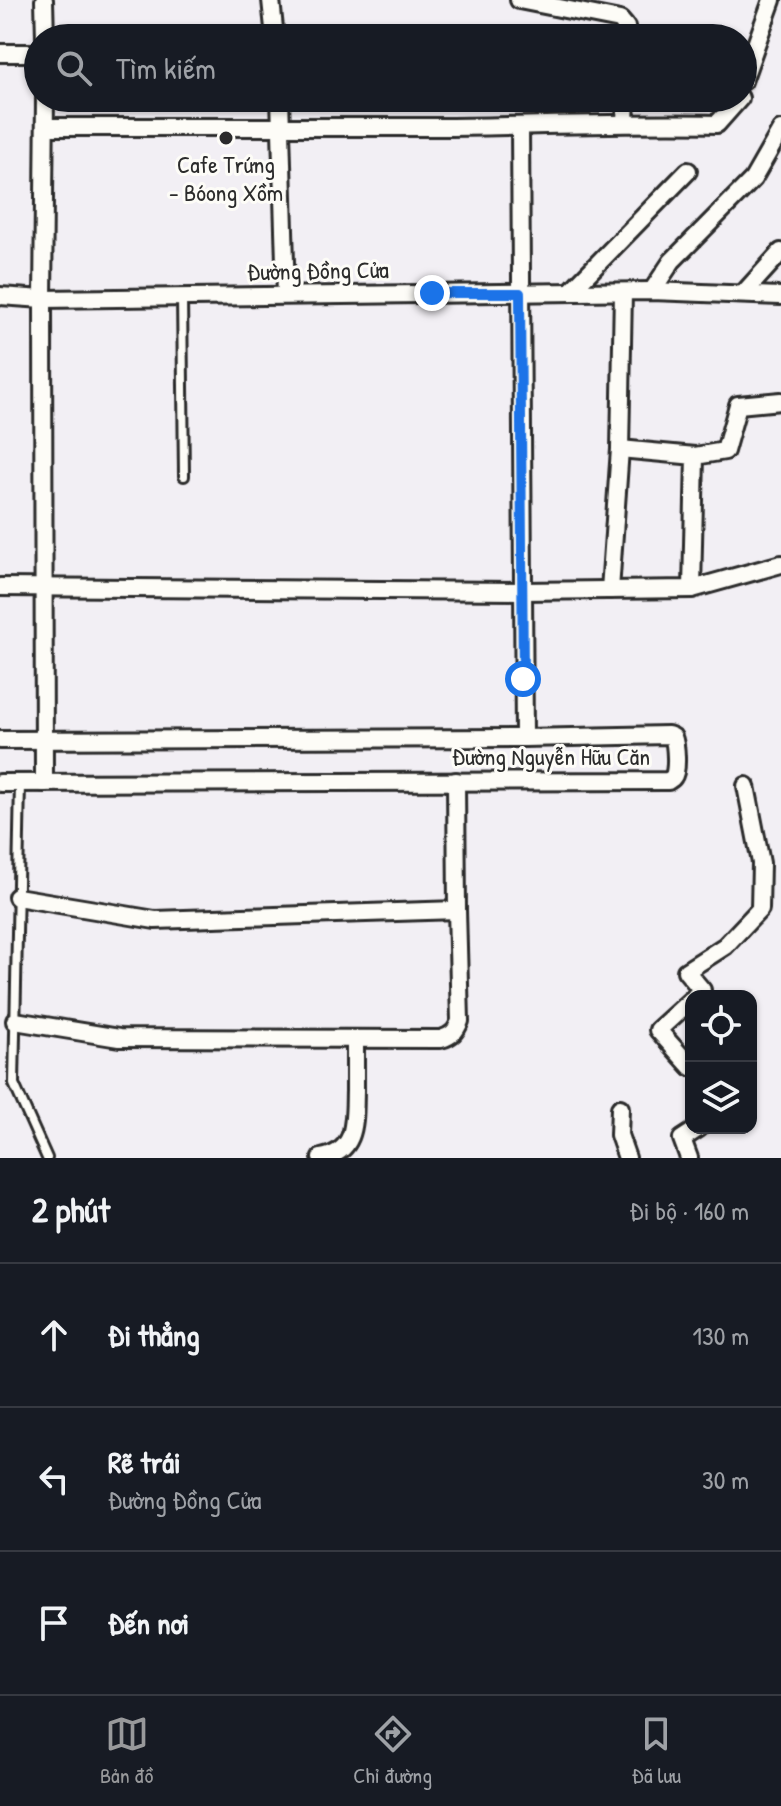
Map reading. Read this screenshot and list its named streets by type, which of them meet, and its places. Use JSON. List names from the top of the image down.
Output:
{
  "streets": {
    "street": ["Đường Đồng Cửa", "Đường Nguyễn Hữu Căn"]
  },
  "places": ["Cafe Trứng - Bóong Xồm"],
  "page": {
    "search": "Tìm kiếm",
    "heading": ["2 phút", "Đi bộ · 160 m"],
    "list": [
      ["Đi thẳng", "130 m"],
      ["Rẽ trái", "Đường Đồng Cửa", "30 m"],
      "Đến nơi"
    ],
    "nav": ["Bản đồ", "Chỉ đường", "Đã lưu"]
  }
}
